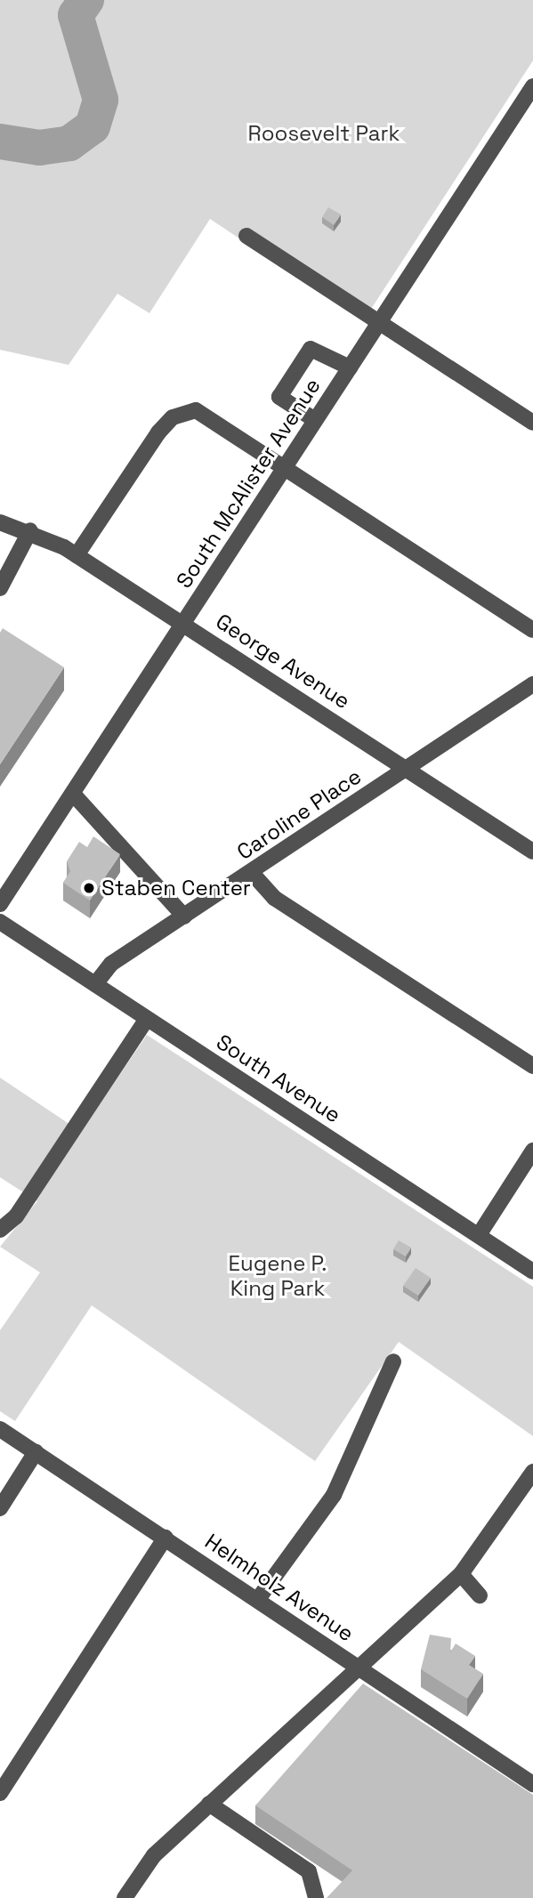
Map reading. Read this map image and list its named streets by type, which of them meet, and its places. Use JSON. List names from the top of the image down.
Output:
{
  "streets": {
    "street": [
      "South McAlister Avenue",
      "George Avenue",
      "Caroline Place",
      "South Avenue",
      "Helmholz Avenue"
    ]
  },
  "crossings": [
    ["South McAlister Avenue", "George Avenue"],
    ["George Avenue", "Caroline Place"],
    ["Caroline Place", "South Avenue"]
  ],
  "parks": ["Roosevelt Park", "Eugene P. King Park"],
  "places": ["Staben Center"]
}
